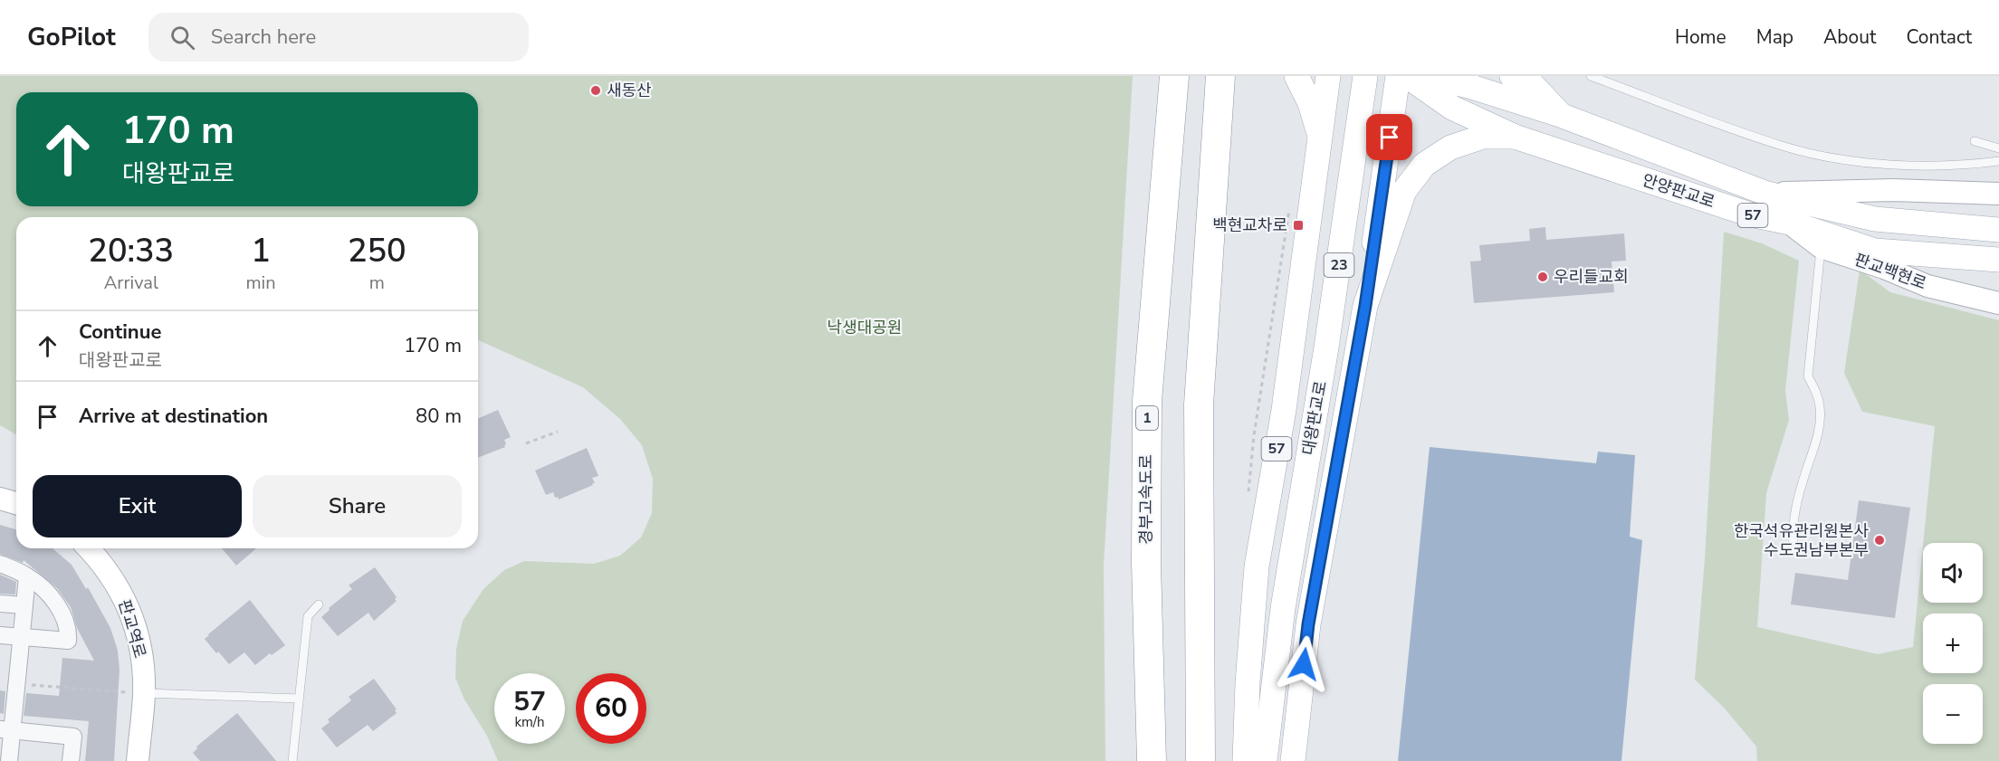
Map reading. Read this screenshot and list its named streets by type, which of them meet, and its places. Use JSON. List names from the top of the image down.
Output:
{
  "streets": {
    "highway": ["1", "경부고속도로"],
    "main road": [
      "안양판교로",
      "57",
      "23",
      "대왕판교로"
    ],
    "street": ["판교백현로", "판교역로"]
  },
  "crossings": [
    ["안양판교로", "57"],
    ["안양판교로", "판교백현로"]
  ],
  "parks": ["낙생대공원"],
  "places": {
    "other": ["새동산", "우리들교회", "한국석유관리원본사 수도권남부본부"],
    "transit": ["백현교차로"]
  },
  "page": {
    "header": "GoPilot",
    "search": "Search here",
    "nav": [
      "Home",
      "Map",
      "About",
      "Contact"
    ],
    "turn": ["170 m", "대왕판교로"],
    "eta": [
      "20:33",
      "Arrival",
      "1",
      "min",
      "250",
      "m"
    ],
    "list": [
      {
        "name": "Continue",
        "note": "대왕판교로",
        "value": "170 m"
      },
      {
        "name": "Arrive at destination",
        "value": "80 m"
      }
    ],
    "buttons": ["Exit", "Share"],
    "map_buttons": ["+", "−"],
    "speed": "57 km/h",
    "limit": "60"
  }
}
